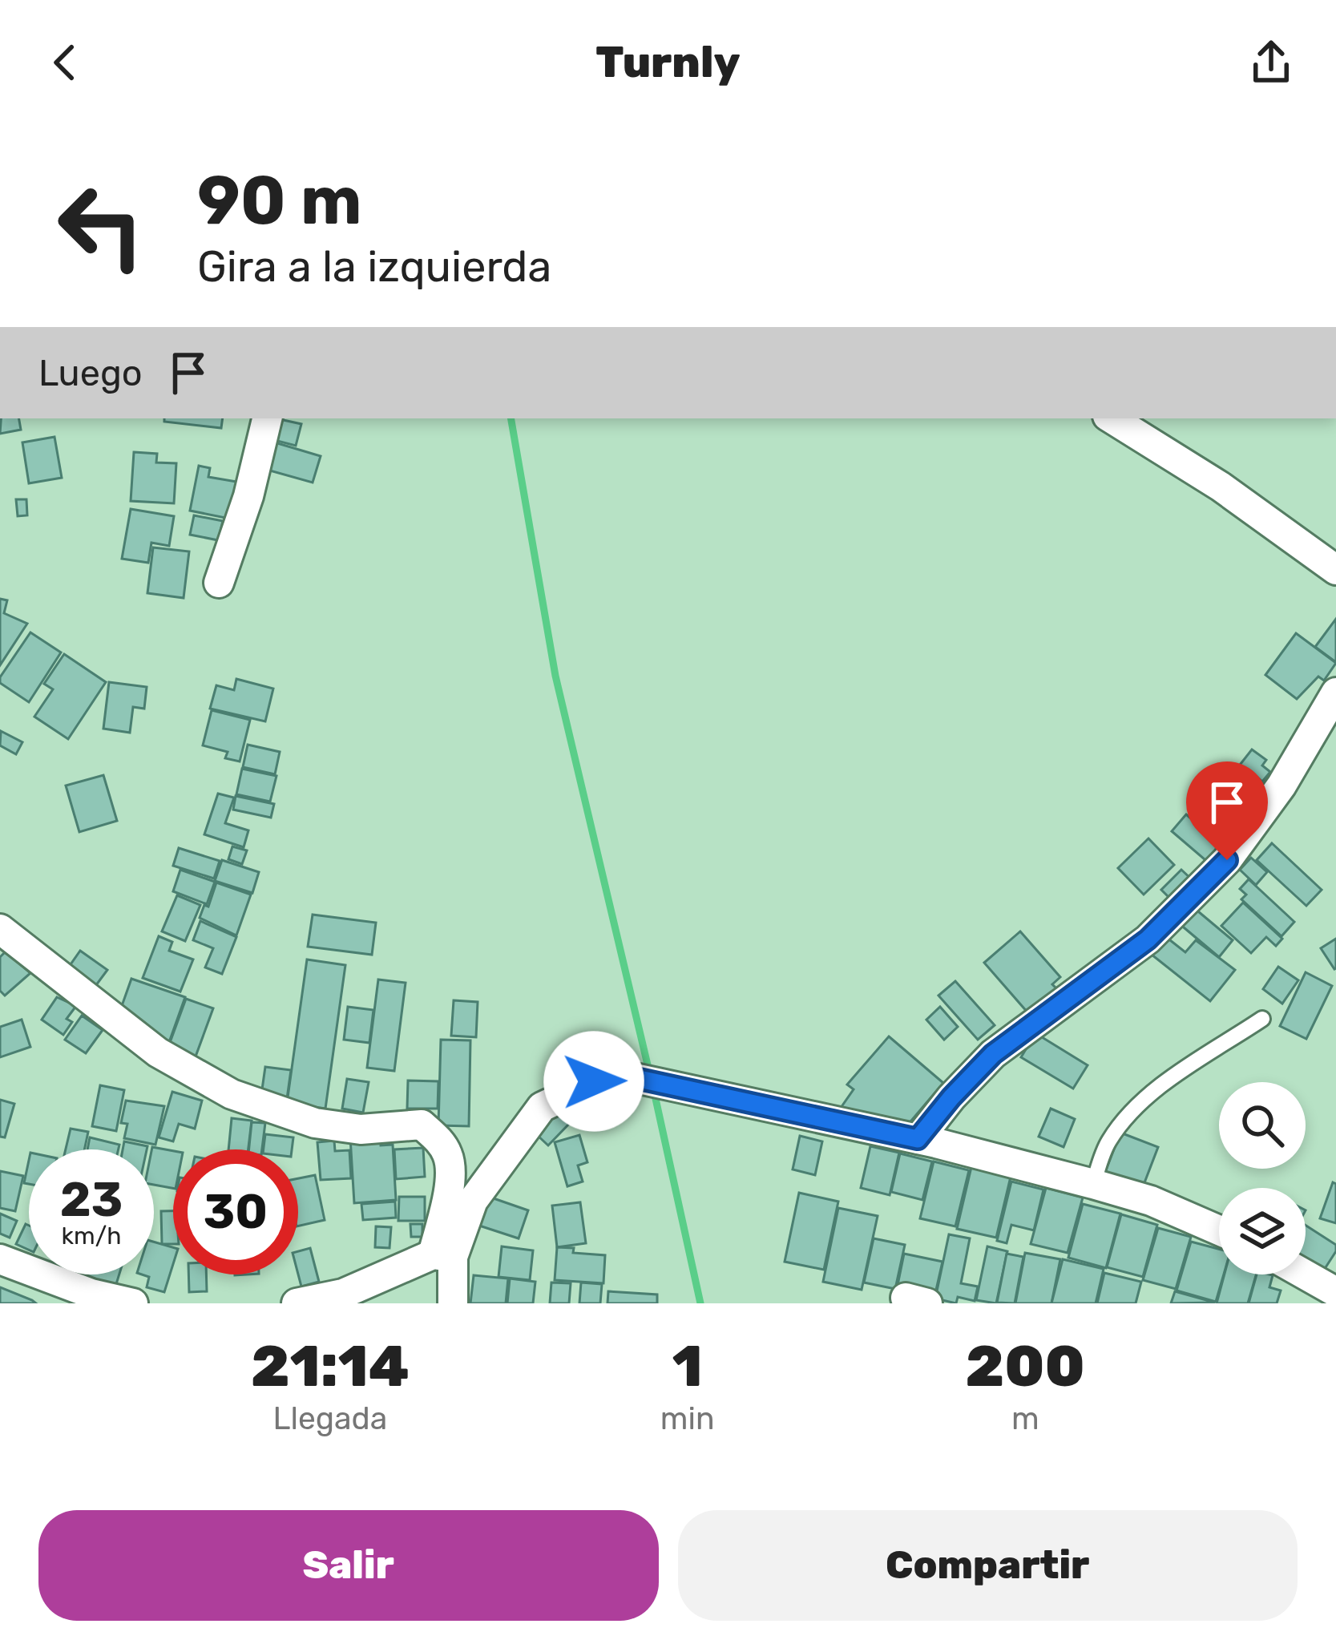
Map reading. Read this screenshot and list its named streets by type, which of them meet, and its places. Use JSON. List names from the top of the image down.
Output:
{
  "page": {
    "header": "Turnly",
    "turn": ["90 m", "Gira a la izquierda"],
    "then": "Luego",
    "speed": "23 km/h",
    "limit": "30",
    "eta": [
      "21:14",
      "Llegada",
      "1",
      "min",
      "200",
      "m"
    ],
    "buttons": ["Salir", "Compartir"]
  }
}
